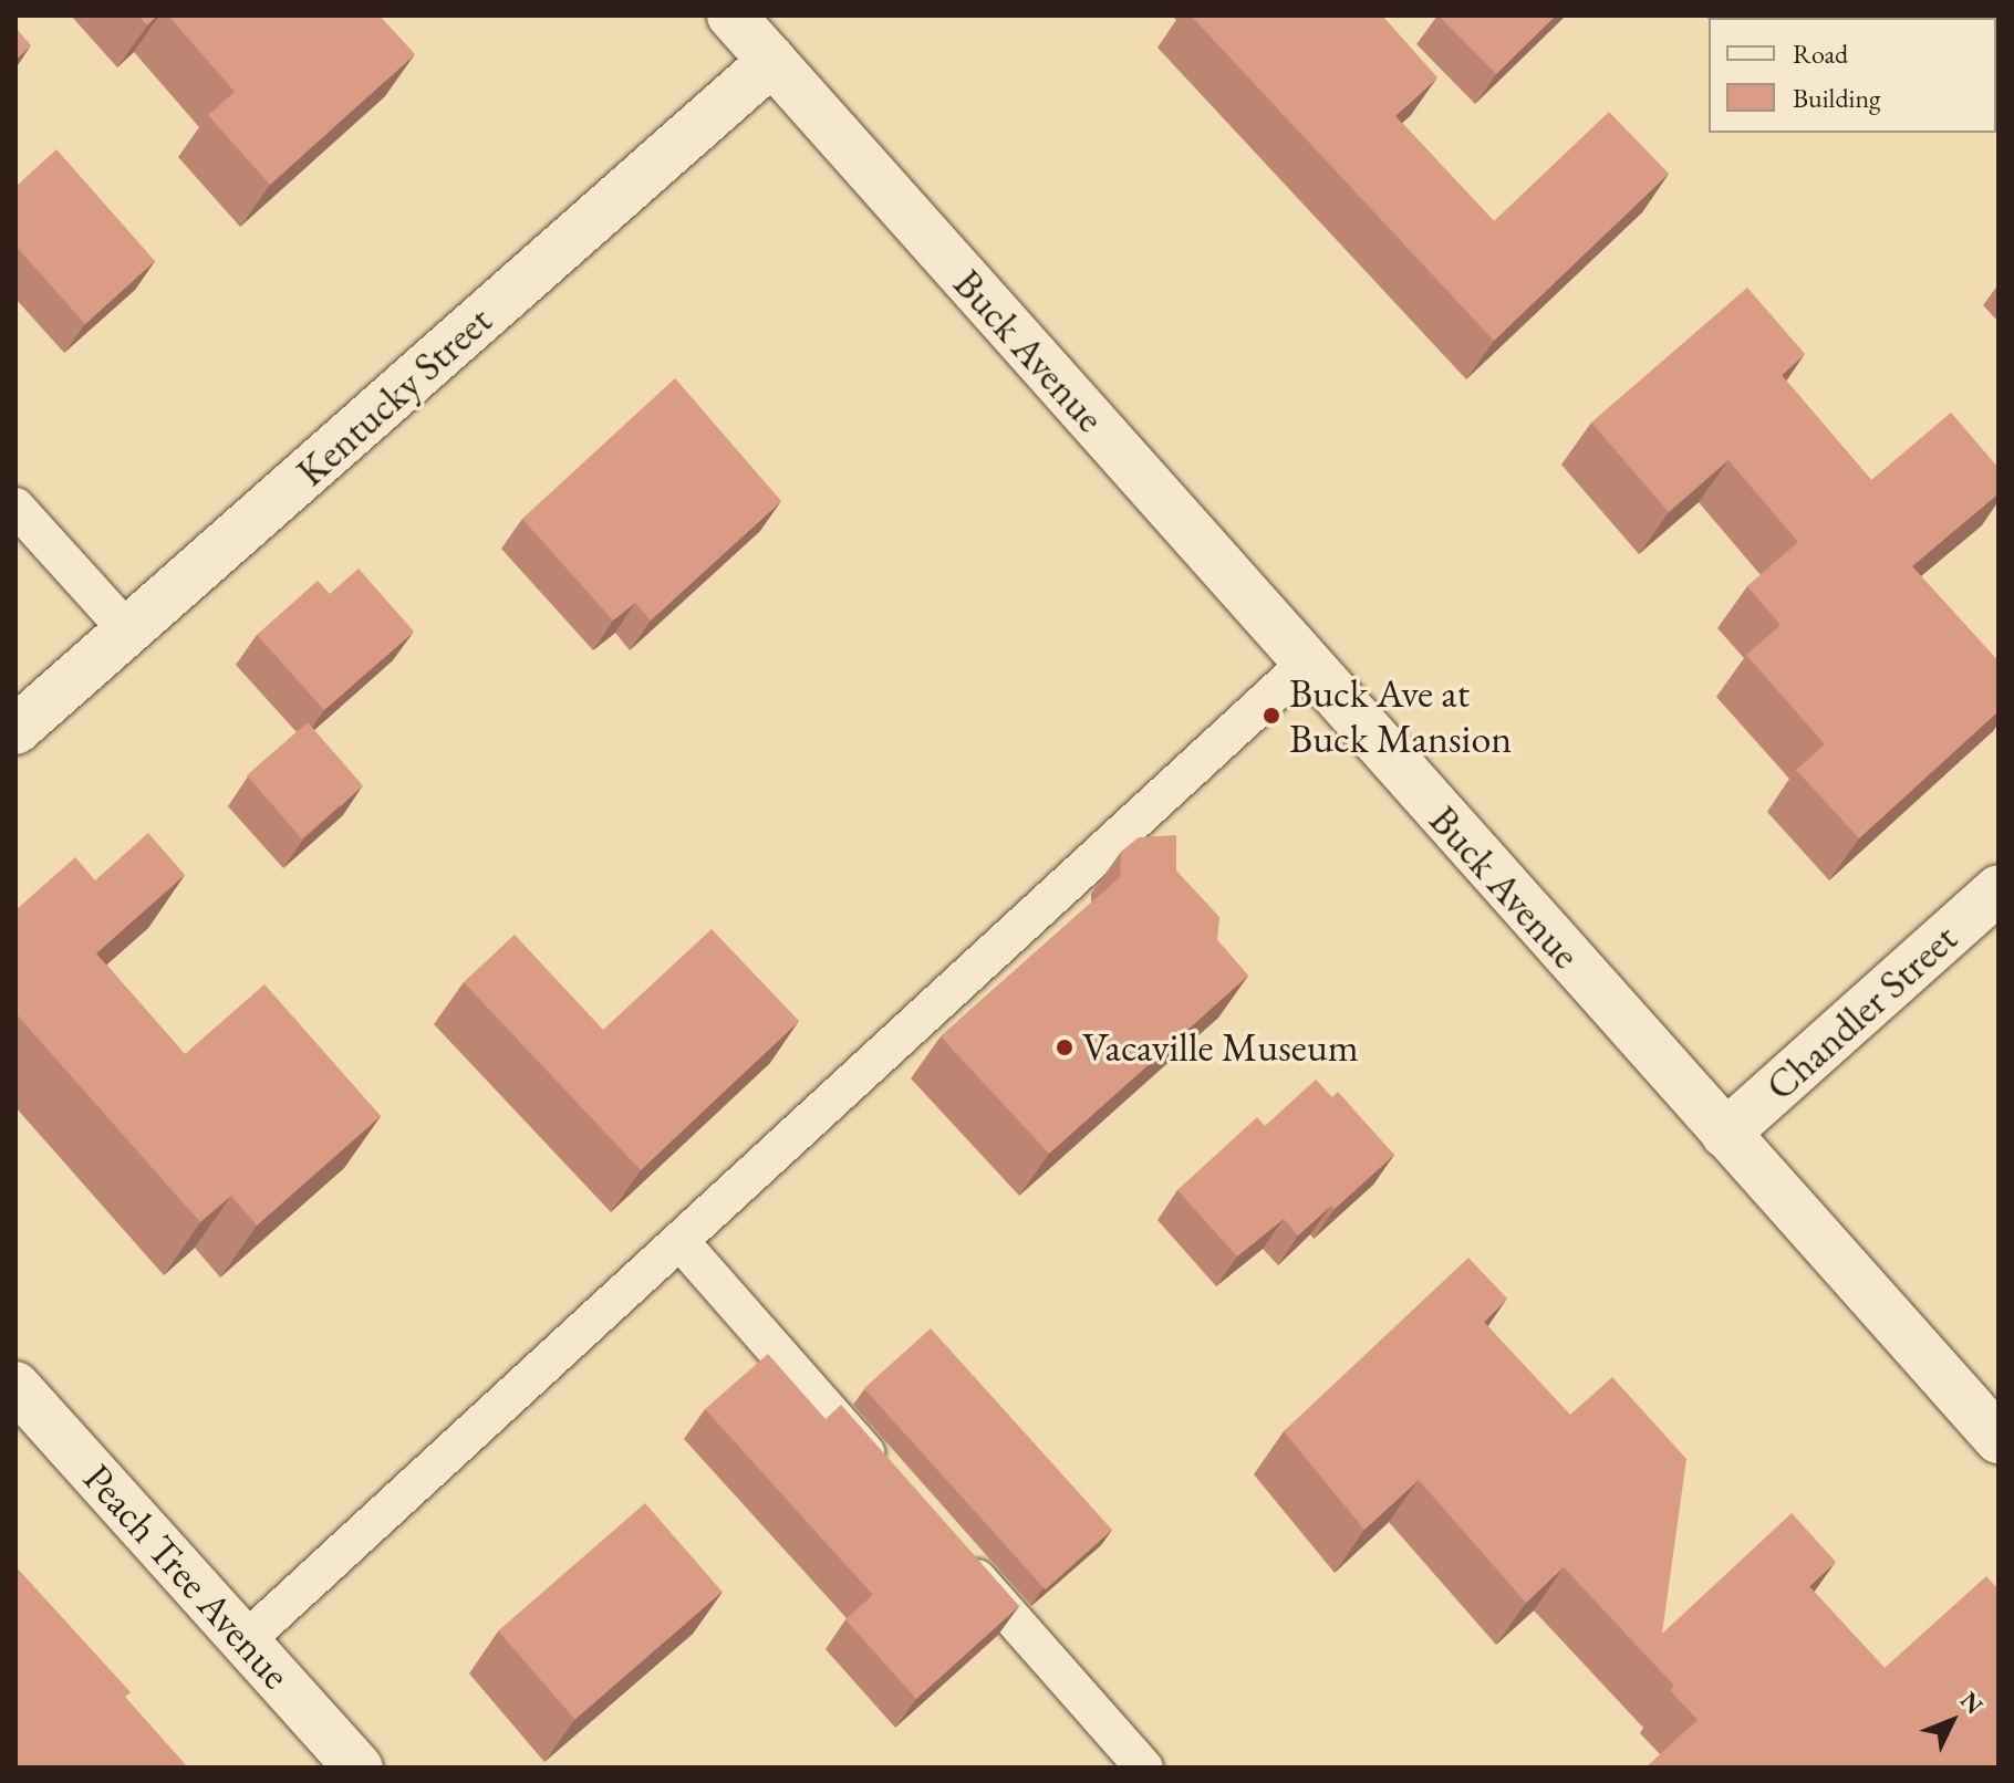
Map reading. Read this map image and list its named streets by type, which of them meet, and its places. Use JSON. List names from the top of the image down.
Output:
{
  "streets": {
    "street": [
      "Buck Avenue",
      "Kentucky Street",
      "Chandler Street",
      "Peach Tree Avenue"
    ]
  },
  "crossings": [
    ["Buck Avenue", "Kentucky Street"],
    ["Buck Avenue", "Chandler Street"]
  ],
  "places": ["Buck Ave at Buck Mansion", "Vacaville Museum"],
  "legend": ["Road", "Building"],
  "north": "top right"
}
